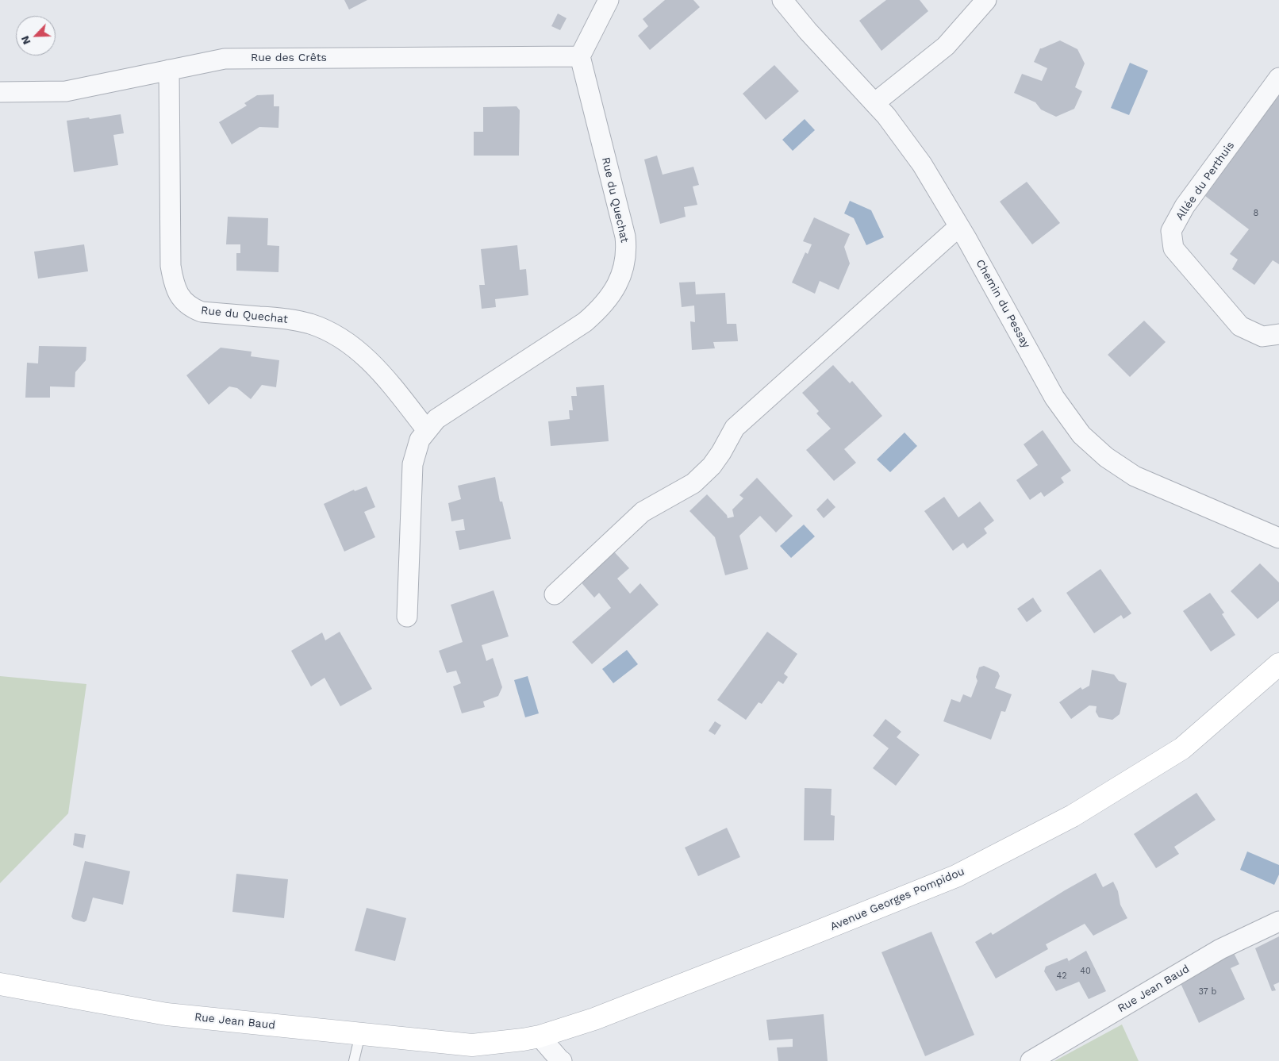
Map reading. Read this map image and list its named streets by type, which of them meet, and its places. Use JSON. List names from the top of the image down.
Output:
{
  "streets": {
    "street": [
      "Rue des Crêts",
      "Allée du Perthuis",
      "Rue du Quechat",
      "Chemin du Pessay",
      "Avenue Georges Pompidou",
      "Rue Jean Baud"
    ]
  },
  "crossings": [
    ["Rue des Crêts", "Rue du Quechat"],
    ["Avenue Georges Pompidou", "Rue Jean Baud"]
  ],
  "house_numbers": [
    "8",
    "40",
    "42",
    "37 b"
  ],
  "north": "bottom left"
}
